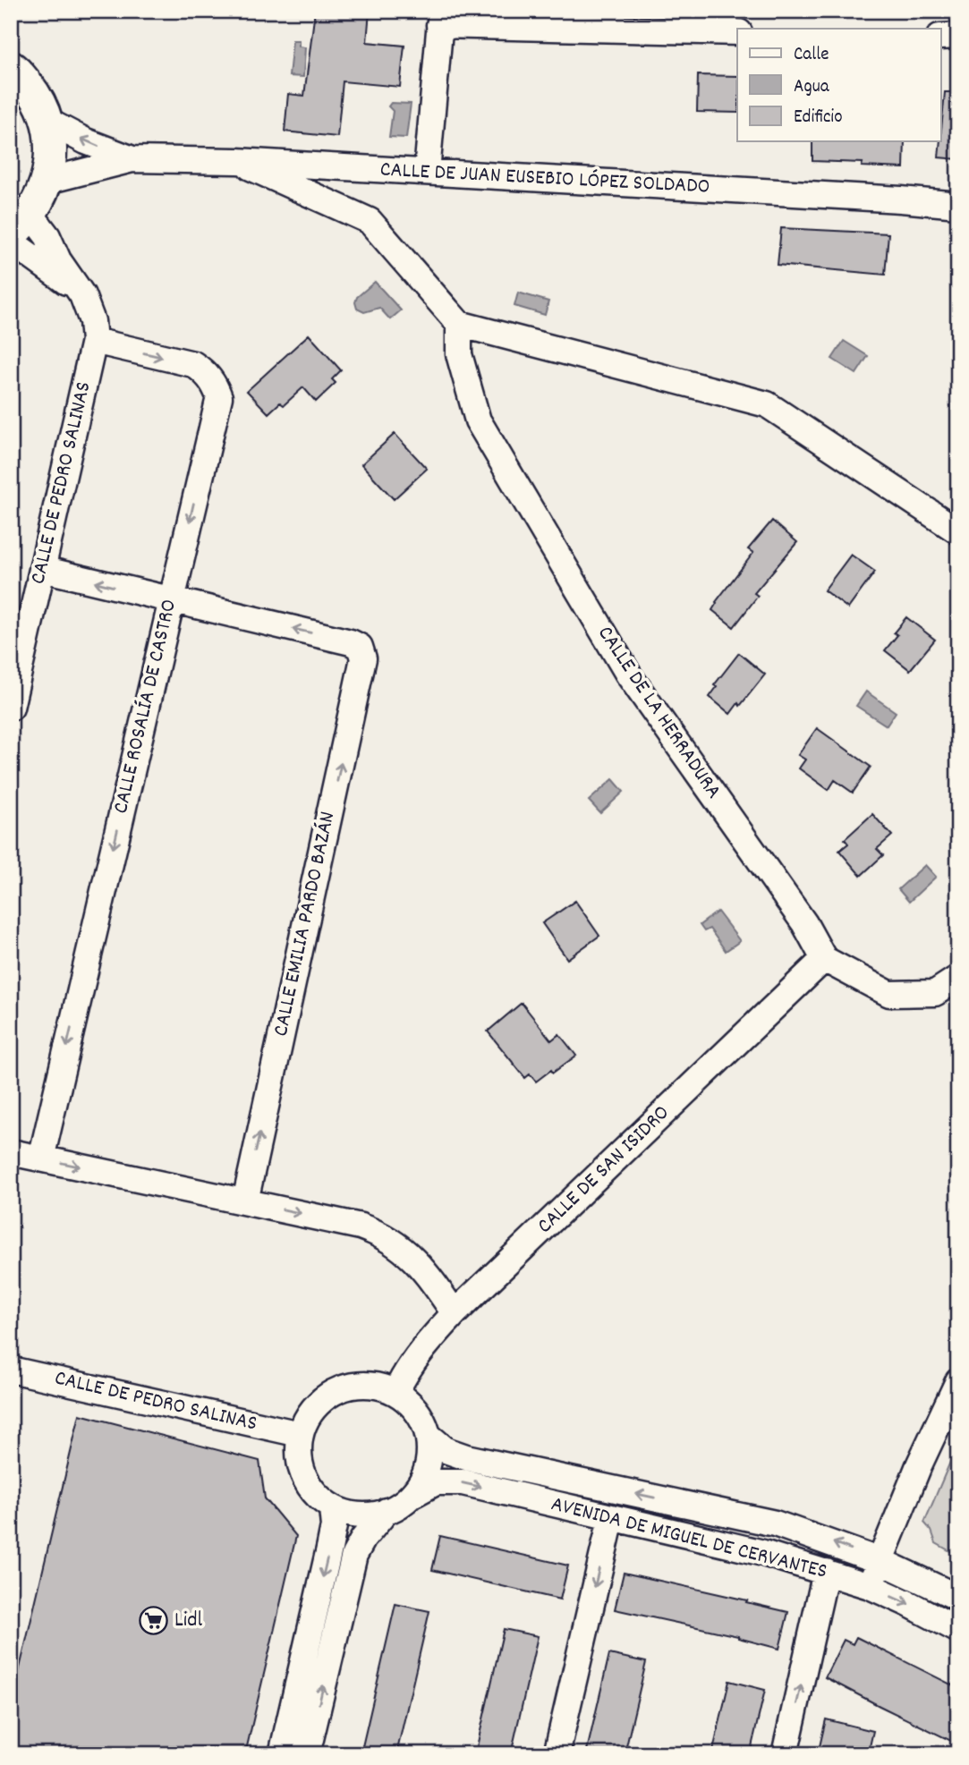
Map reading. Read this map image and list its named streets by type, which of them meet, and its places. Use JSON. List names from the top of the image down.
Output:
{
  "streets": {
    "street": [
      "CALLE DE JUAN EUSEBIO LÓPEZ SOLDADO",
      "CALLE DE PEDRO SALINAS",
      "CALLE ROSALÍA DE CASTRO",
      "CALLE DE LA HERRADURA",
      "CALLE EMILIA PARDO BAZÁN",
      "CALLE DE SAN ISIDRO",
      "AVENIDA DE MIGUEL DE CERVANTES"
    ]
  },
  "crossings": [
    ["CALLE DE PEDRO SALINAS", "CALLE ROSALÍA DE CASTRO"],
    ["CALLE DE PEDRO SALINAS", "CALLE DE SAN ISIDRO"],
    ["CALLE DE PEDRO SALINAS", "AVENIDA DE MIGUEL DE CERVANTES"],
    ["CALLE ROSALÍA DE CASTRO", "CALLE EMILIA PARDO BAZÁN"],
    ["CALLE DE LA HERRADURA", "CALLE DE SAN ISIDRO"],
    ["CALLE DE SAN ISIDRO", "AVENIDA DE MIGUEL DE CERVANTES"]
  ],
  "one_way": ["CALLE ROSALÍA DE CASTRO"],
  "places": {
    "supermarket": ["Lidl"]
  },
  "legend": ["Calle", "Agua", "Edificio"]
}
